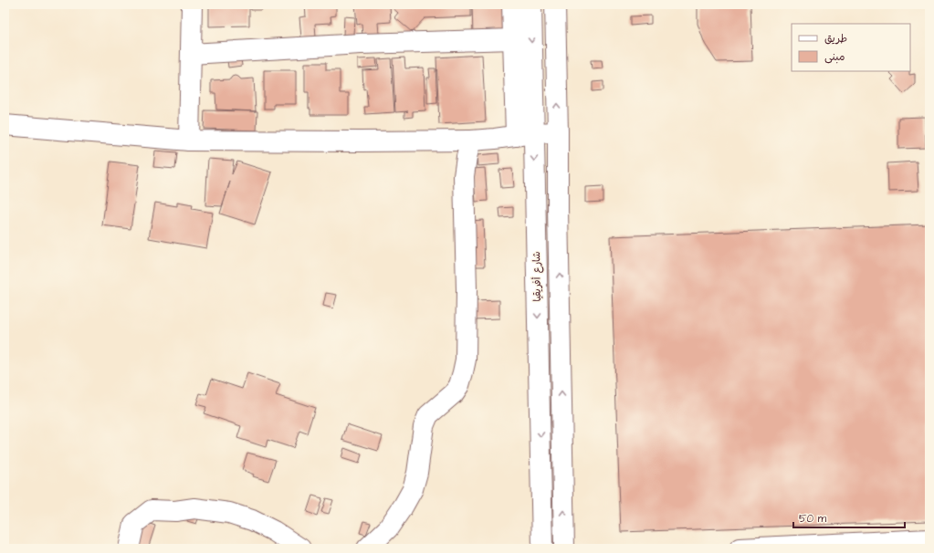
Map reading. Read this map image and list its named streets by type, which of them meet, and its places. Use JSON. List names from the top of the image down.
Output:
{
  "streets": {
    "street": ["شارع أفريقيا"]
  },
  "legend": ["طريق", "مبنى"],
  "scale_bar": "50 m"
}
